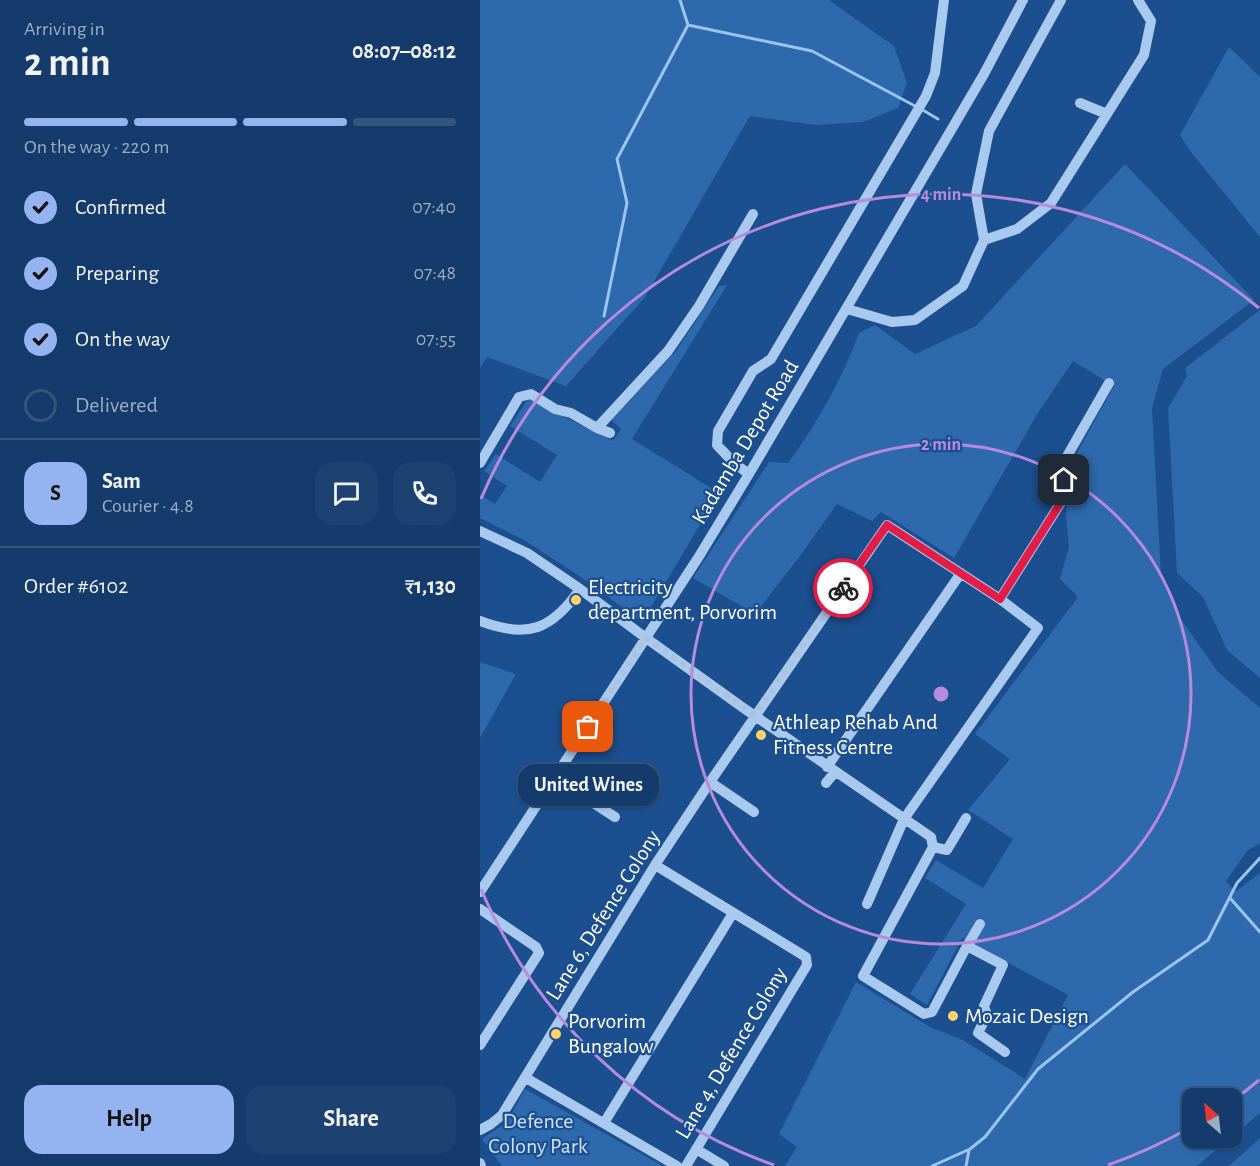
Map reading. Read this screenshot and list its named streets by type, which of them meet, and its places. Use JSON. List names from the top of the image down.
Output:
{
  "streets": {
    "street": ["Kadamba Depot Road", "Lane 6, Defence Colony", "Lane 4, Defence Colony"]
  },
  "crossings": [
    ["Lane 6, Defence Colony", "Lane 4, Defence Colony"]
  ],
  "parks": ["Defence Colony Park"],
  "places": [
    "Electricity department, Porvorim",
    "United Wines",
    "Athleap Rehab And Fitness Centre",
    "Mozaic Design",
    "Porvorim Bungalow"
  ],
  "north": "top left",
  "page": {
    "heading": ["2 min", "Arriving in", "08:07–08:12"],
    "panel": [
      "Sam",
      "Courier · 4.8",
      "Order #6102",
      "₹1,130"
    ],
    "bar": "On the way · 220 m",
    "list": [
      ["Confirmed", "07:40"],
      ["Preparing", "07:48"],
      ["On the way", "07:55"],
      "Delivered"
    ],
    "round": "S",
    "bubble": "United Wines",
    "buttons": ["Help", "Share"]
  },
  "rings": ["4 min", "2 min"]
}
